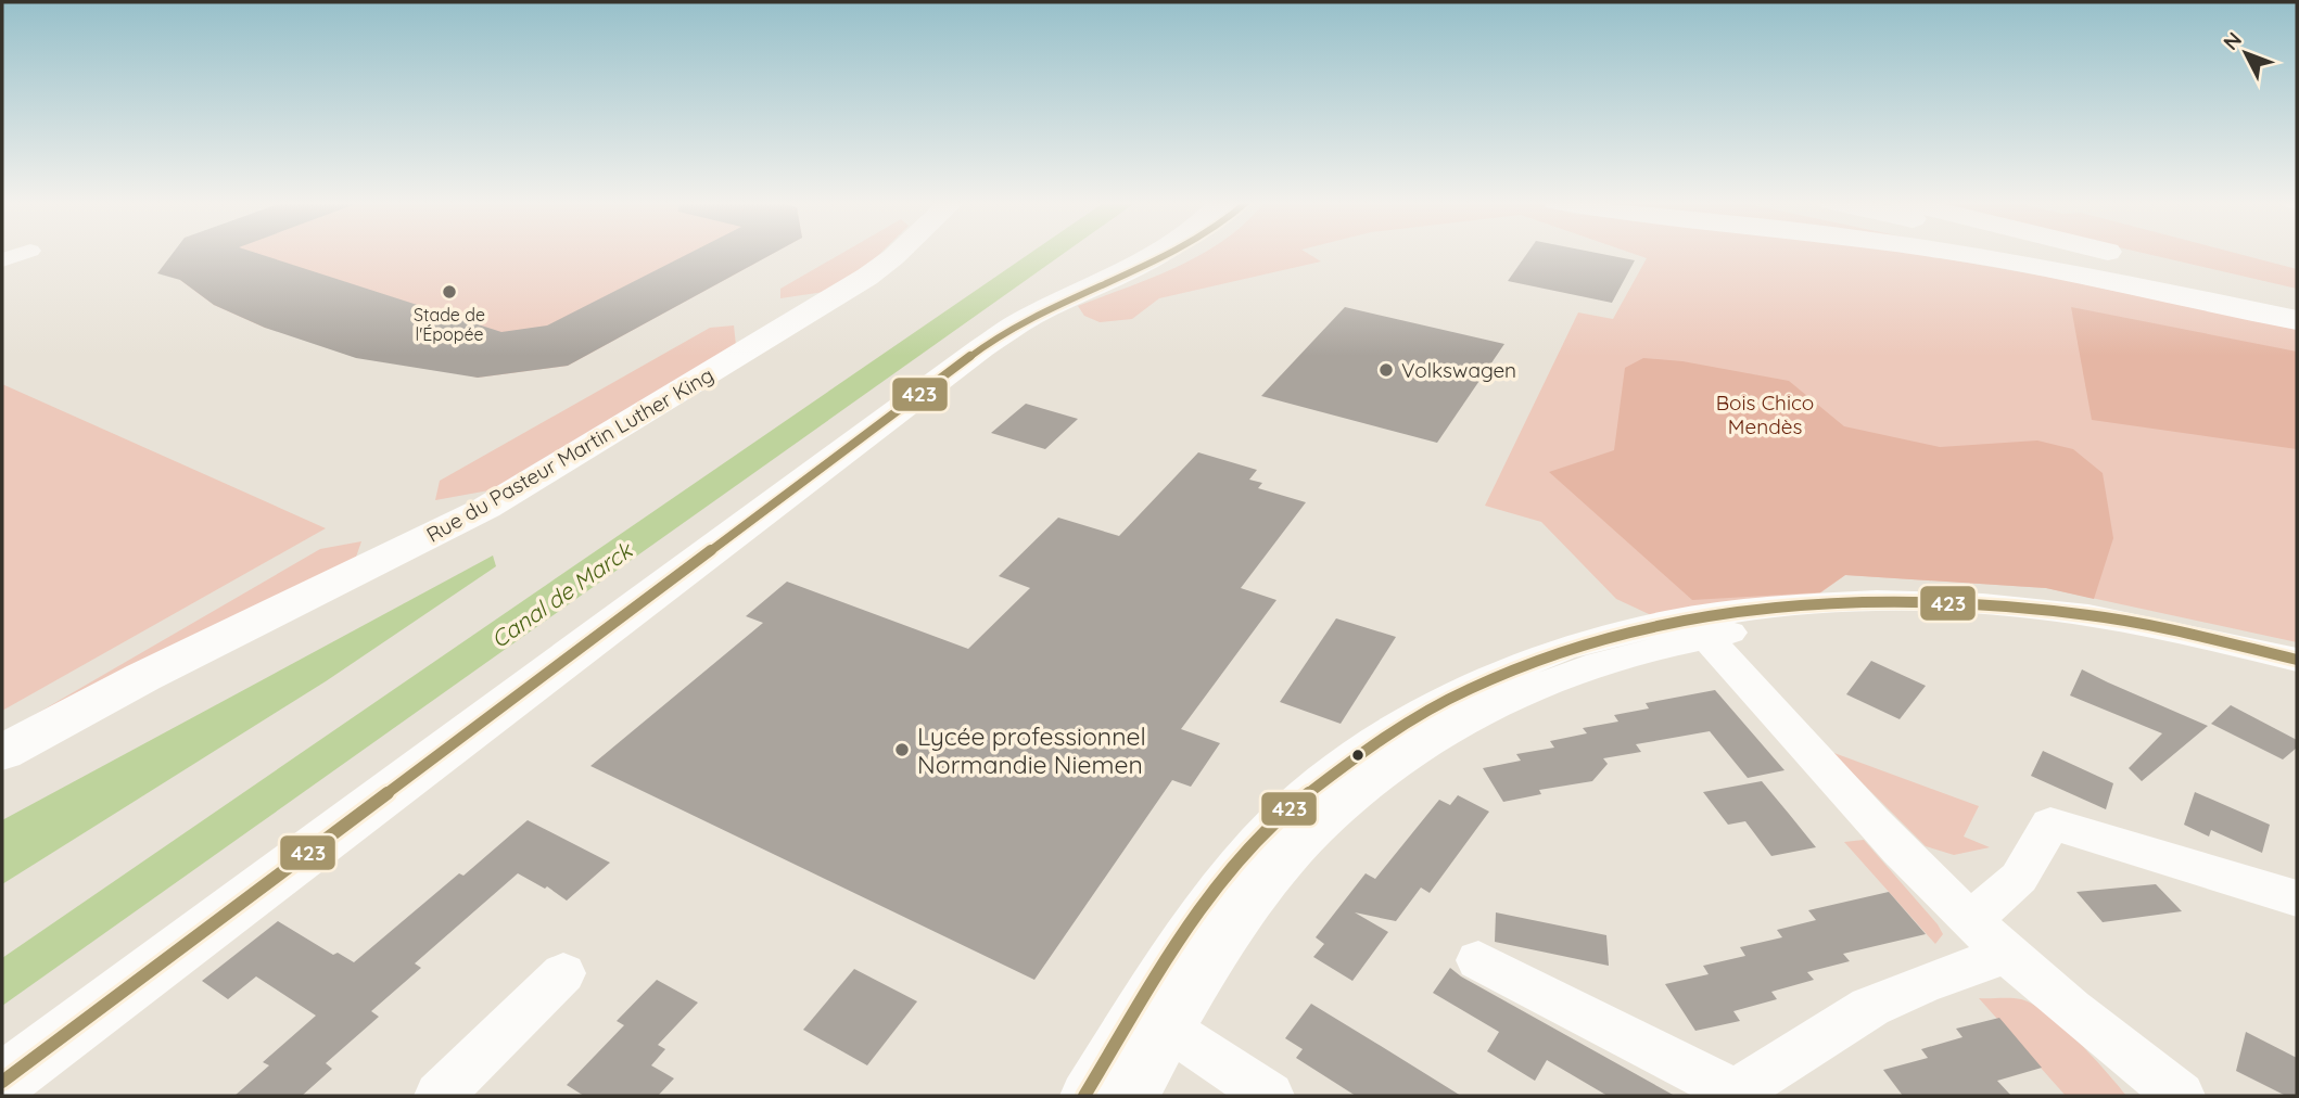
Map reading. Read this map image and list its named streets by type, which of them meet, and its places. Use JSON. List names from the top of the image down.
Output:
{
  "streets": {
    "street": ["Rue du Pasteur Martin Luther King"]
  },
  "water": ["Canal de Marck"],
  "parks": ["Bois Chico Mendès"],
  "places": ["Stade de l'Épopée", "Volkswagen", "Lycée professionnel Normandie Niemen"],
  "lines": ["transit line 423"],
  "north": "top left"
}
